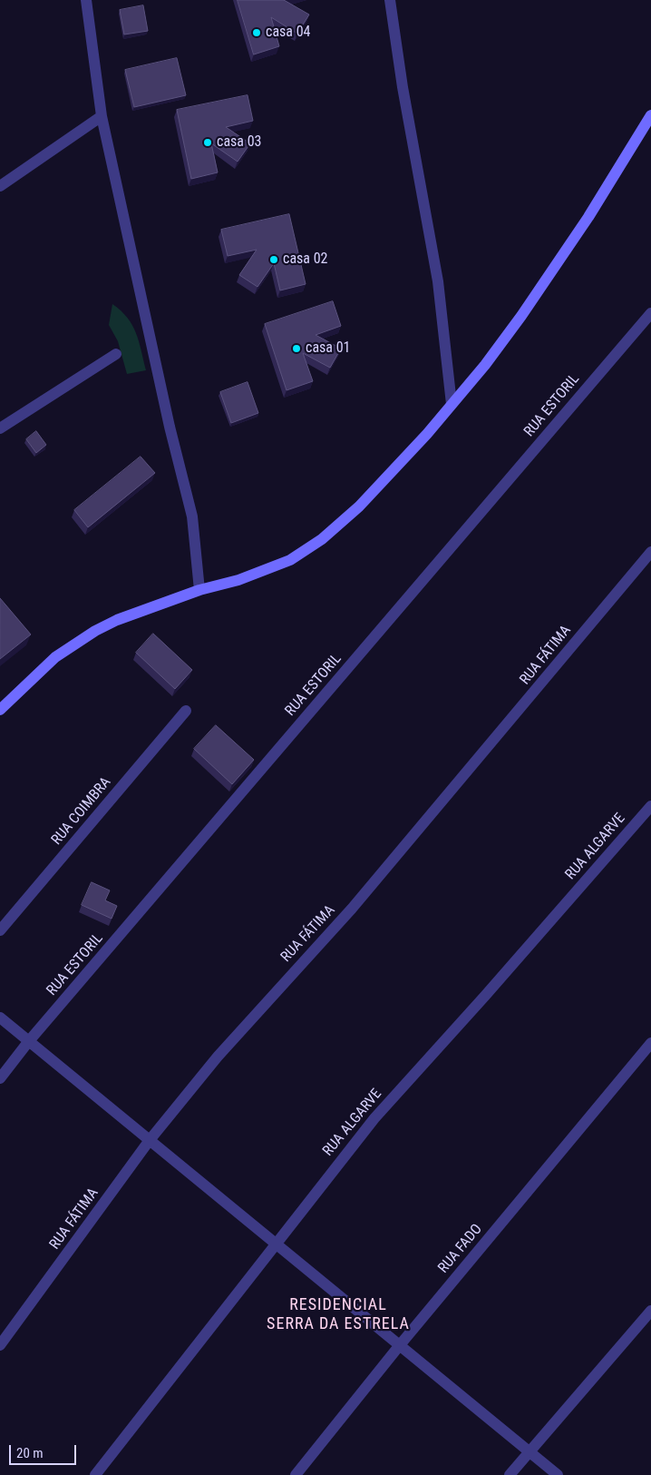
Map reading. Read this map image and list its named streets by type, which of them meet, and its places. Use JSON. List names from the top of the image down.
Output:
{
  "streets": {
    "street": [
      "RUA ESTORIL",
      "RUA FÁTIMA",
      "RUA COIMBRA",
      "RUA ALGARVE",
      "RUA FADO"
    ]
  },
  "districts": ["RESIDENCIAL SERRA DA ESTRELA"],
  "places": [
    "casa 04",
    "casa 03",
    "casa 02",
    "casa 01"
  ],
  "scale_bar": "20 m"
}
